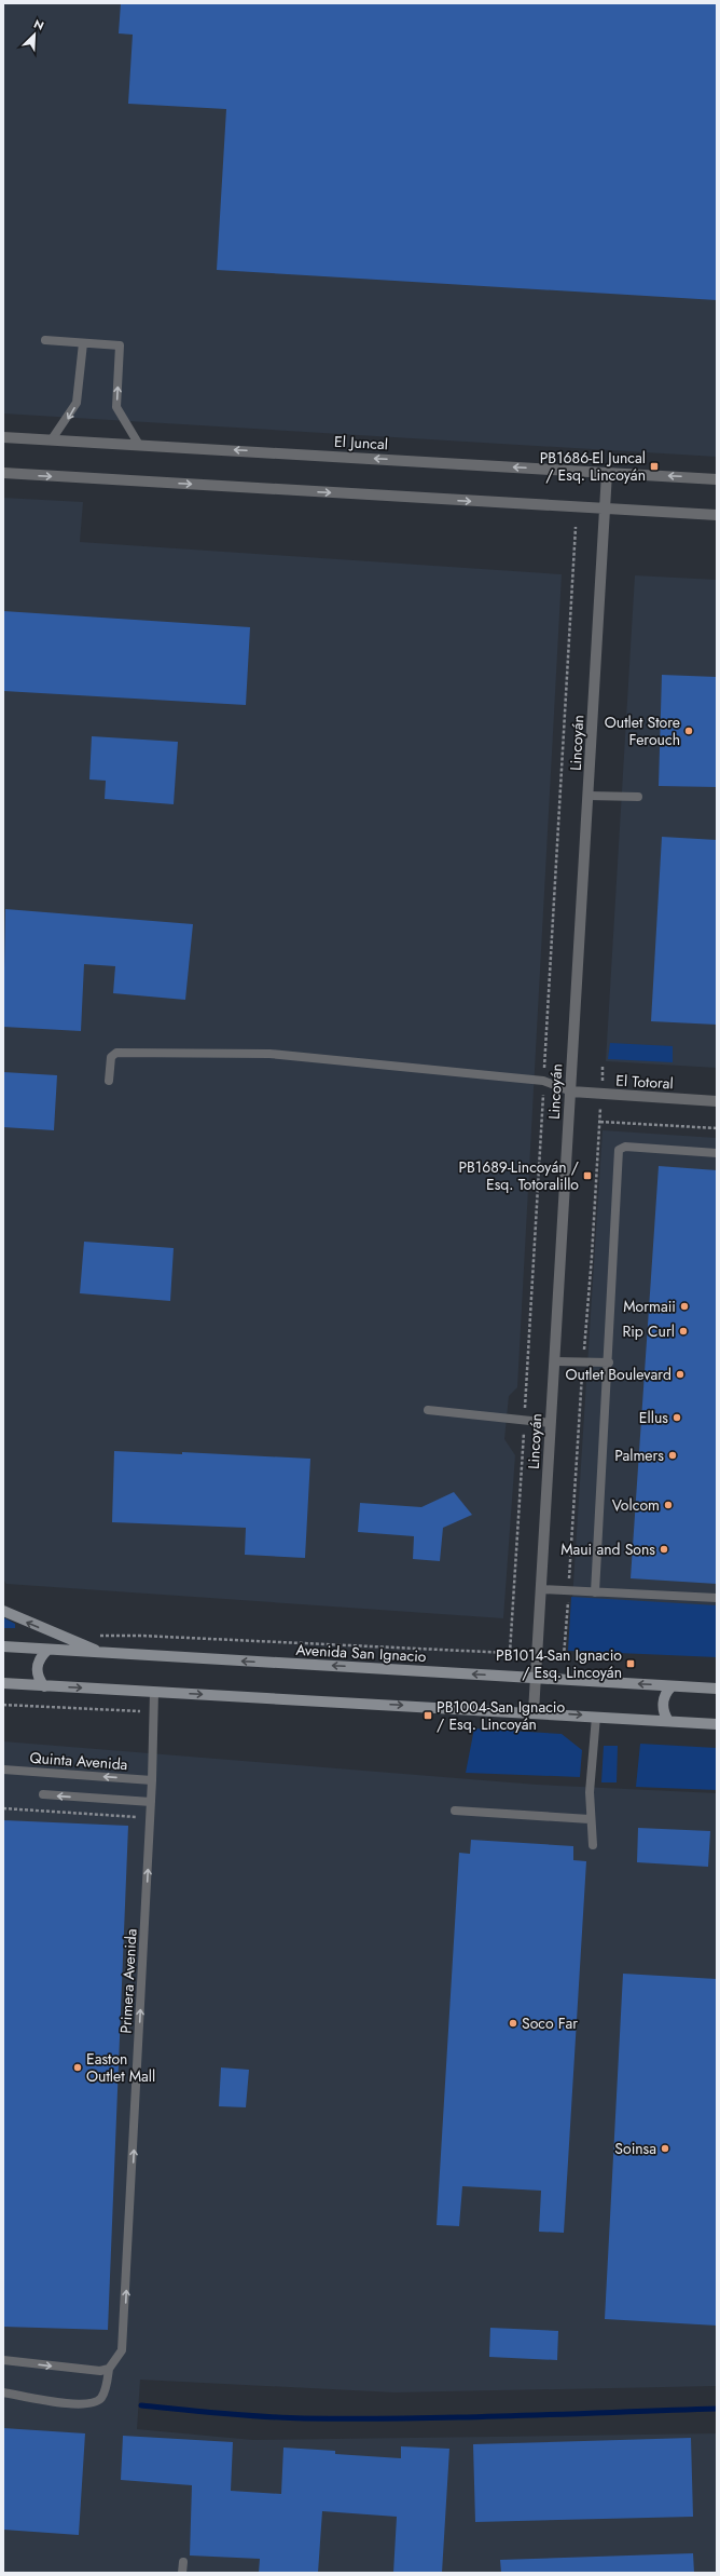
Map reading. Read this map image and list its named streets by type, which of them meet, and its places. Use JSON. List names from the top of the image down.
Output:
{
  "streets": {
    "main road": ["Avenida San Ignacio"],
    "street": ["El Juncal", "Lincoyán", "El Totoral"],
    "lane": ["Quinta Avenida", "Primera Avenida"]
  },
  "crossings": [
    ["El Juncal", "Lincoyán"],
    ["Lincoyán", "El Totoral"],
    ["Lincoyán", "Avenida San Ignacio"],
    ["Quinta Avenida", "Primera Avenida"]
  ],
  "one_way": ["Primera Avenida"],
  "places": {
    "transit": [
      "PB1686-El Juncal / Esq. Lincoyán",
      "PB1689-Lincoyán / Esq. Totoralillo",
      "PB1014-San Ignacio / Esq. Lincoyán",
      "PB1004-San Ignacio / Esq. Lincoyán"
    ],
    "other": [
      "Outlet Store Ferouch",
      "Mormaii",
      "Rip Curl",
      "Outlet Boulevard",
      "Ellus",
      "Palmers",
      "Volcom",
      "Maui and Sons",
      "Soco Far",
      "Easton Outlet Mall",
      "Soinsa"
    ]
  },
  "north": "top right"
}
